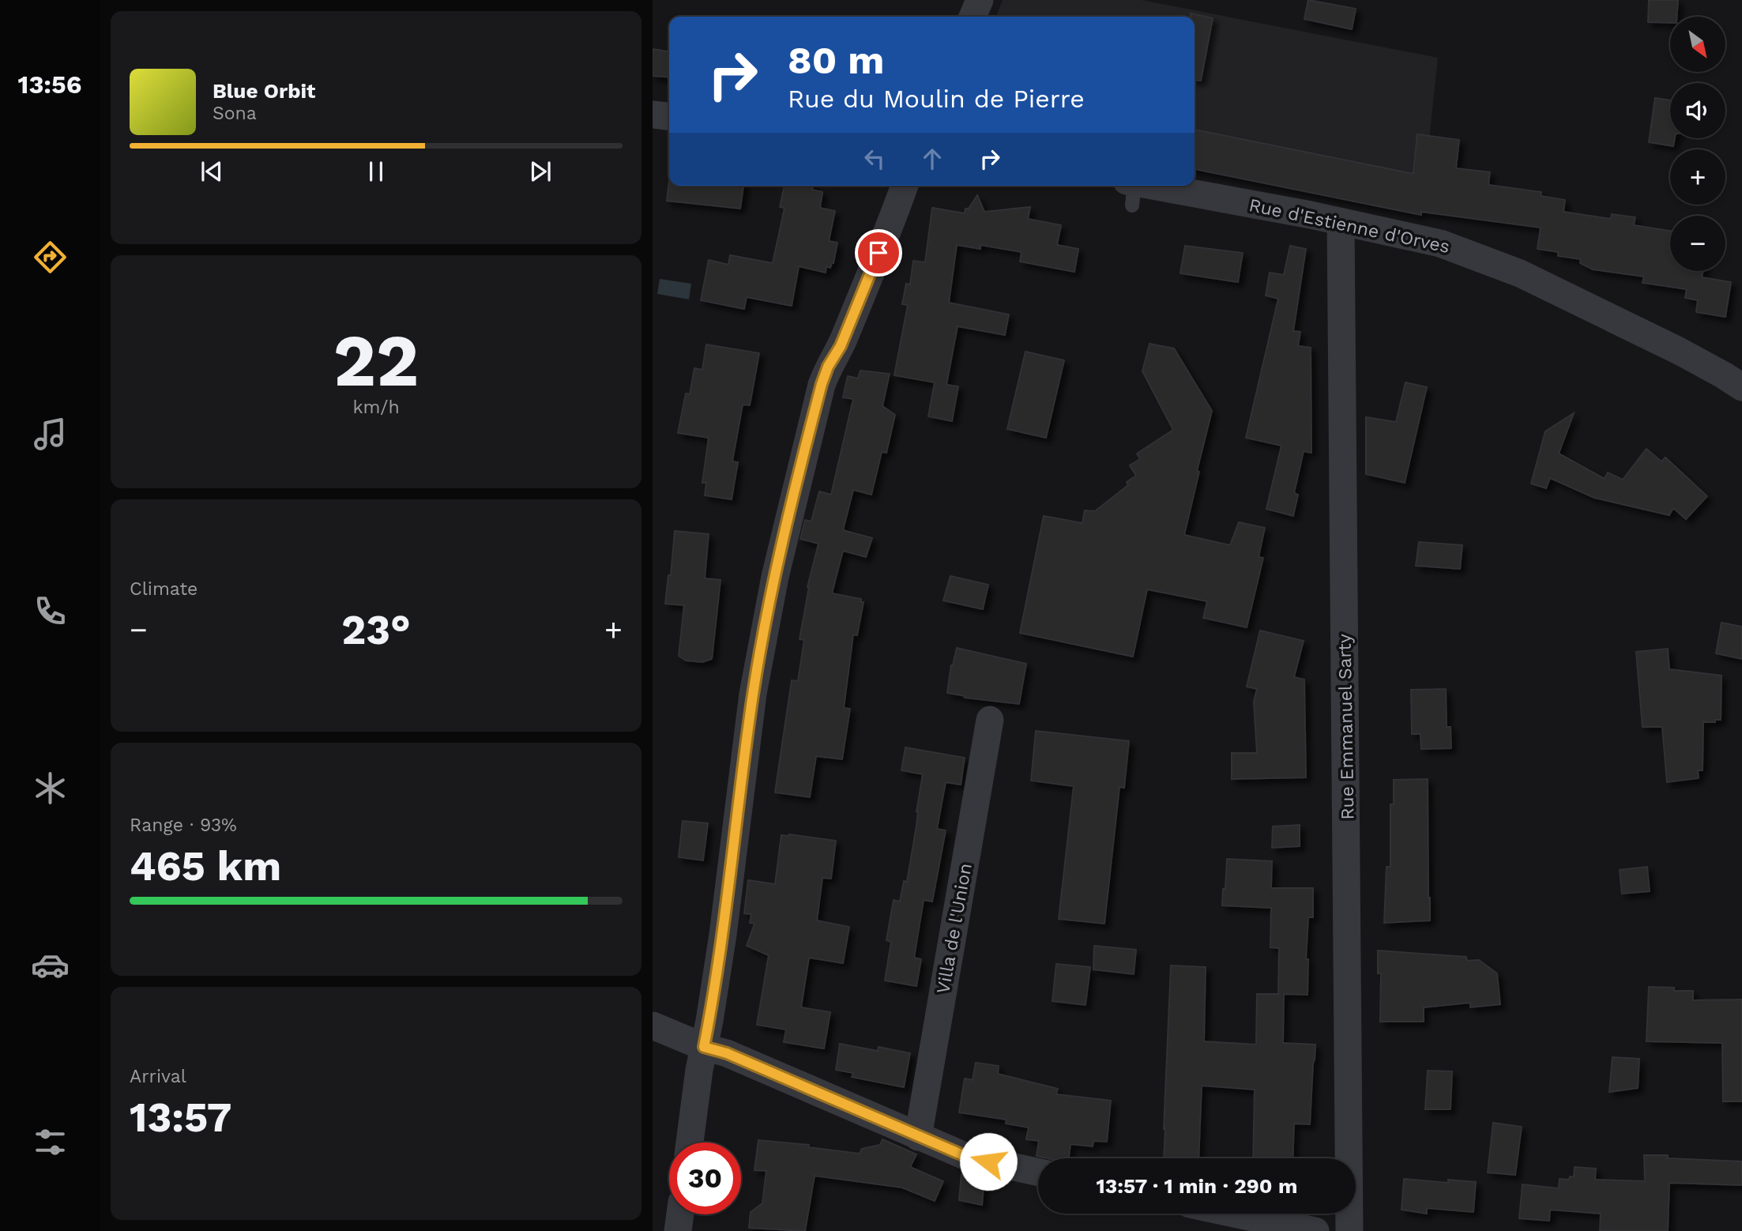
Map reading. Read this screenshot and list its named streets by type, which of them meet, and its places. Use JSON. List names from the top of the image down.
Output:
{
  "streets": {
    "street": ["Rue d'Estienne d'Orves", "Rue Emmanuel Sarty", "Villa de l'Union"]
  },
  "crossings": [
    ["Rue d'Estienne d'Orves", "Rue Emmanuel Sarty"]
  ],
  "north": "bottom right",
  "page": {
    "tabs": "13:56",
    "map_buttons": ["+", "−"],
    "turn": ["80 m", "Rue du Moulin de Pierre"],
    "song": ["Blue Orbit", "Sona"],
    "tile": [
      ["22", "km/h"],
      "Climate",
      ["Range · 93%", "465 km"],
      ["Arrival", "13:57"]
    ],
    "heat": ["−", "23°", "+"],
    "limit": "30",
    "trip": "13:57 · 1 min · 290 m"
  }
}
